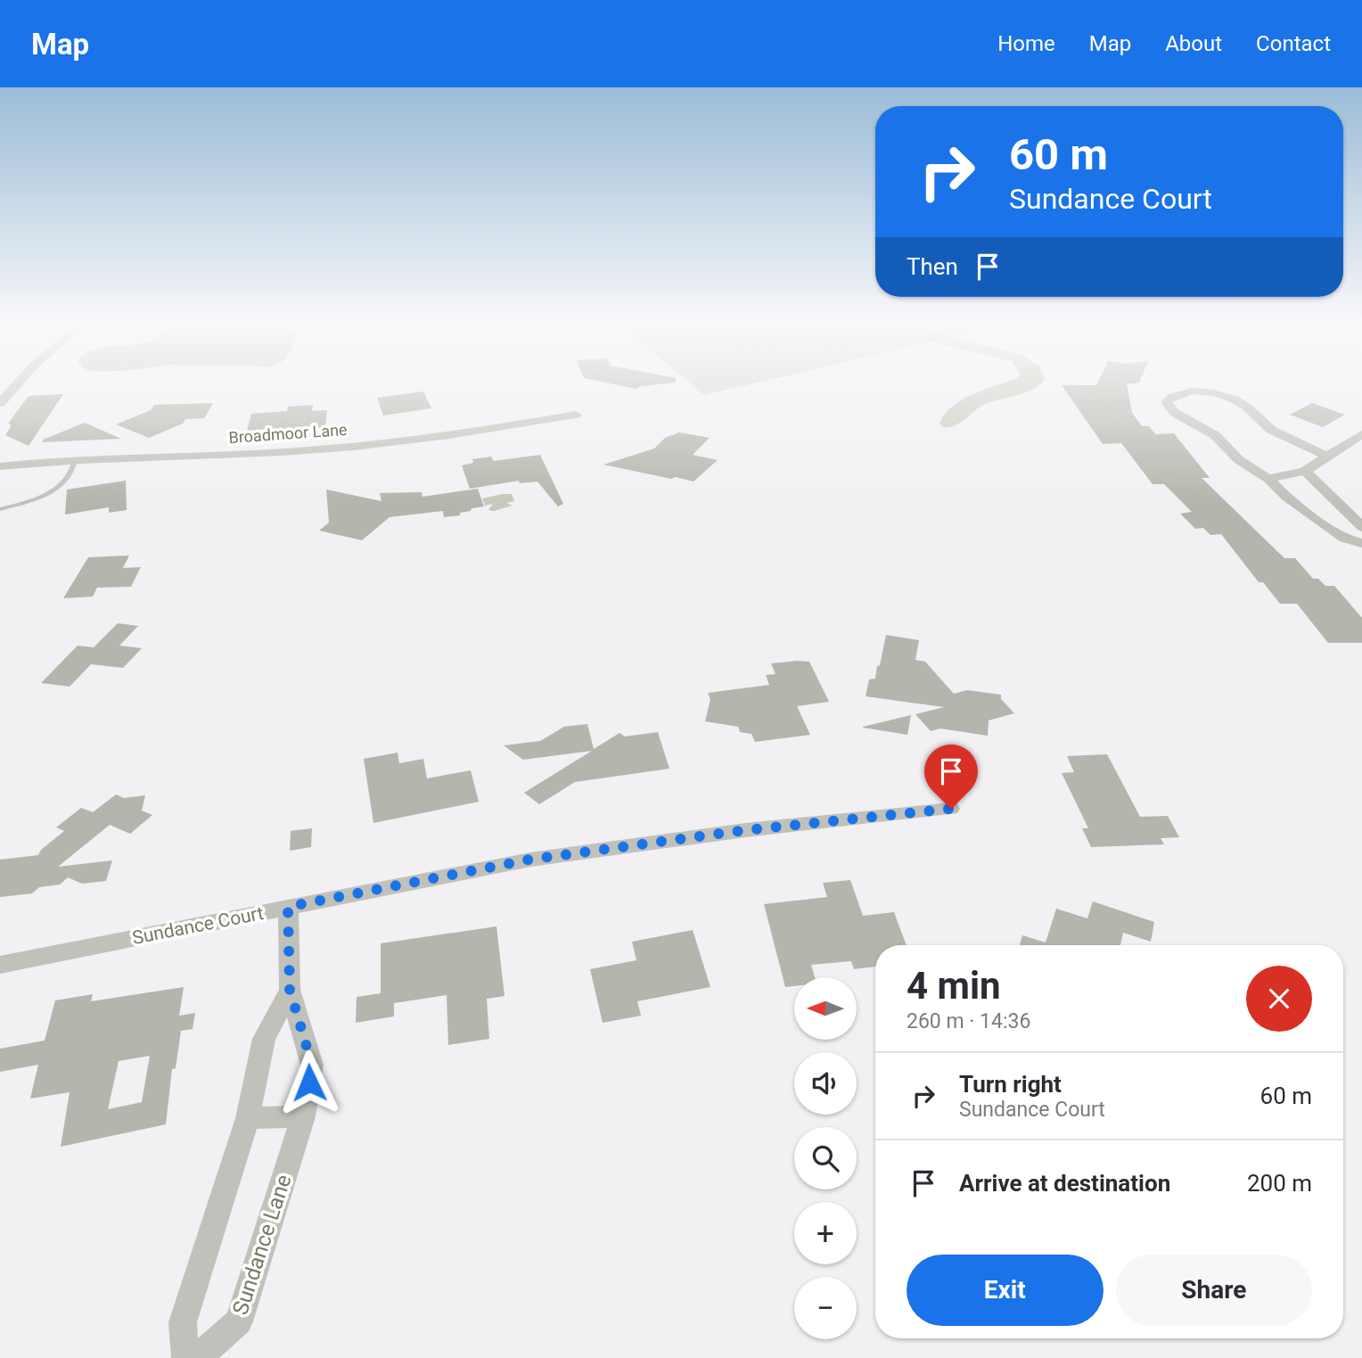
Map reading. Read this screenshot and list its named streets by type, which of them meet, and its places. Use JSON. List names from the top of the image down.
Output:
{
  "streets": {
    "street": ["Broadmoor Lane", "Sundance Court", "Sundance Lane"]
  },
  "crossings": [
    ["Sundance Court", "Sundance Lane"]
  ],
  "north": "left",
  "page": {
    "header": "Map",
    "nav": [
      "Home",
      "Map",
      "About",
      "Contact"
    ],
    "turn": ["60 m", "Sundance Court"],
    "then": "Then",
    "heading": ["4 min", "260 m · 14:36"],
    "map_buttons": ["+", "−"],
    "list": [
      {
        "name": "Turn right",
        "note": "Sundance Court",
        "value": "60 m"
      },
      {
        "name": "Arrive at destination",
        "value": "200 m"
      }
    ],
    "buttons": ["Exit", "Share"]
  }
}
